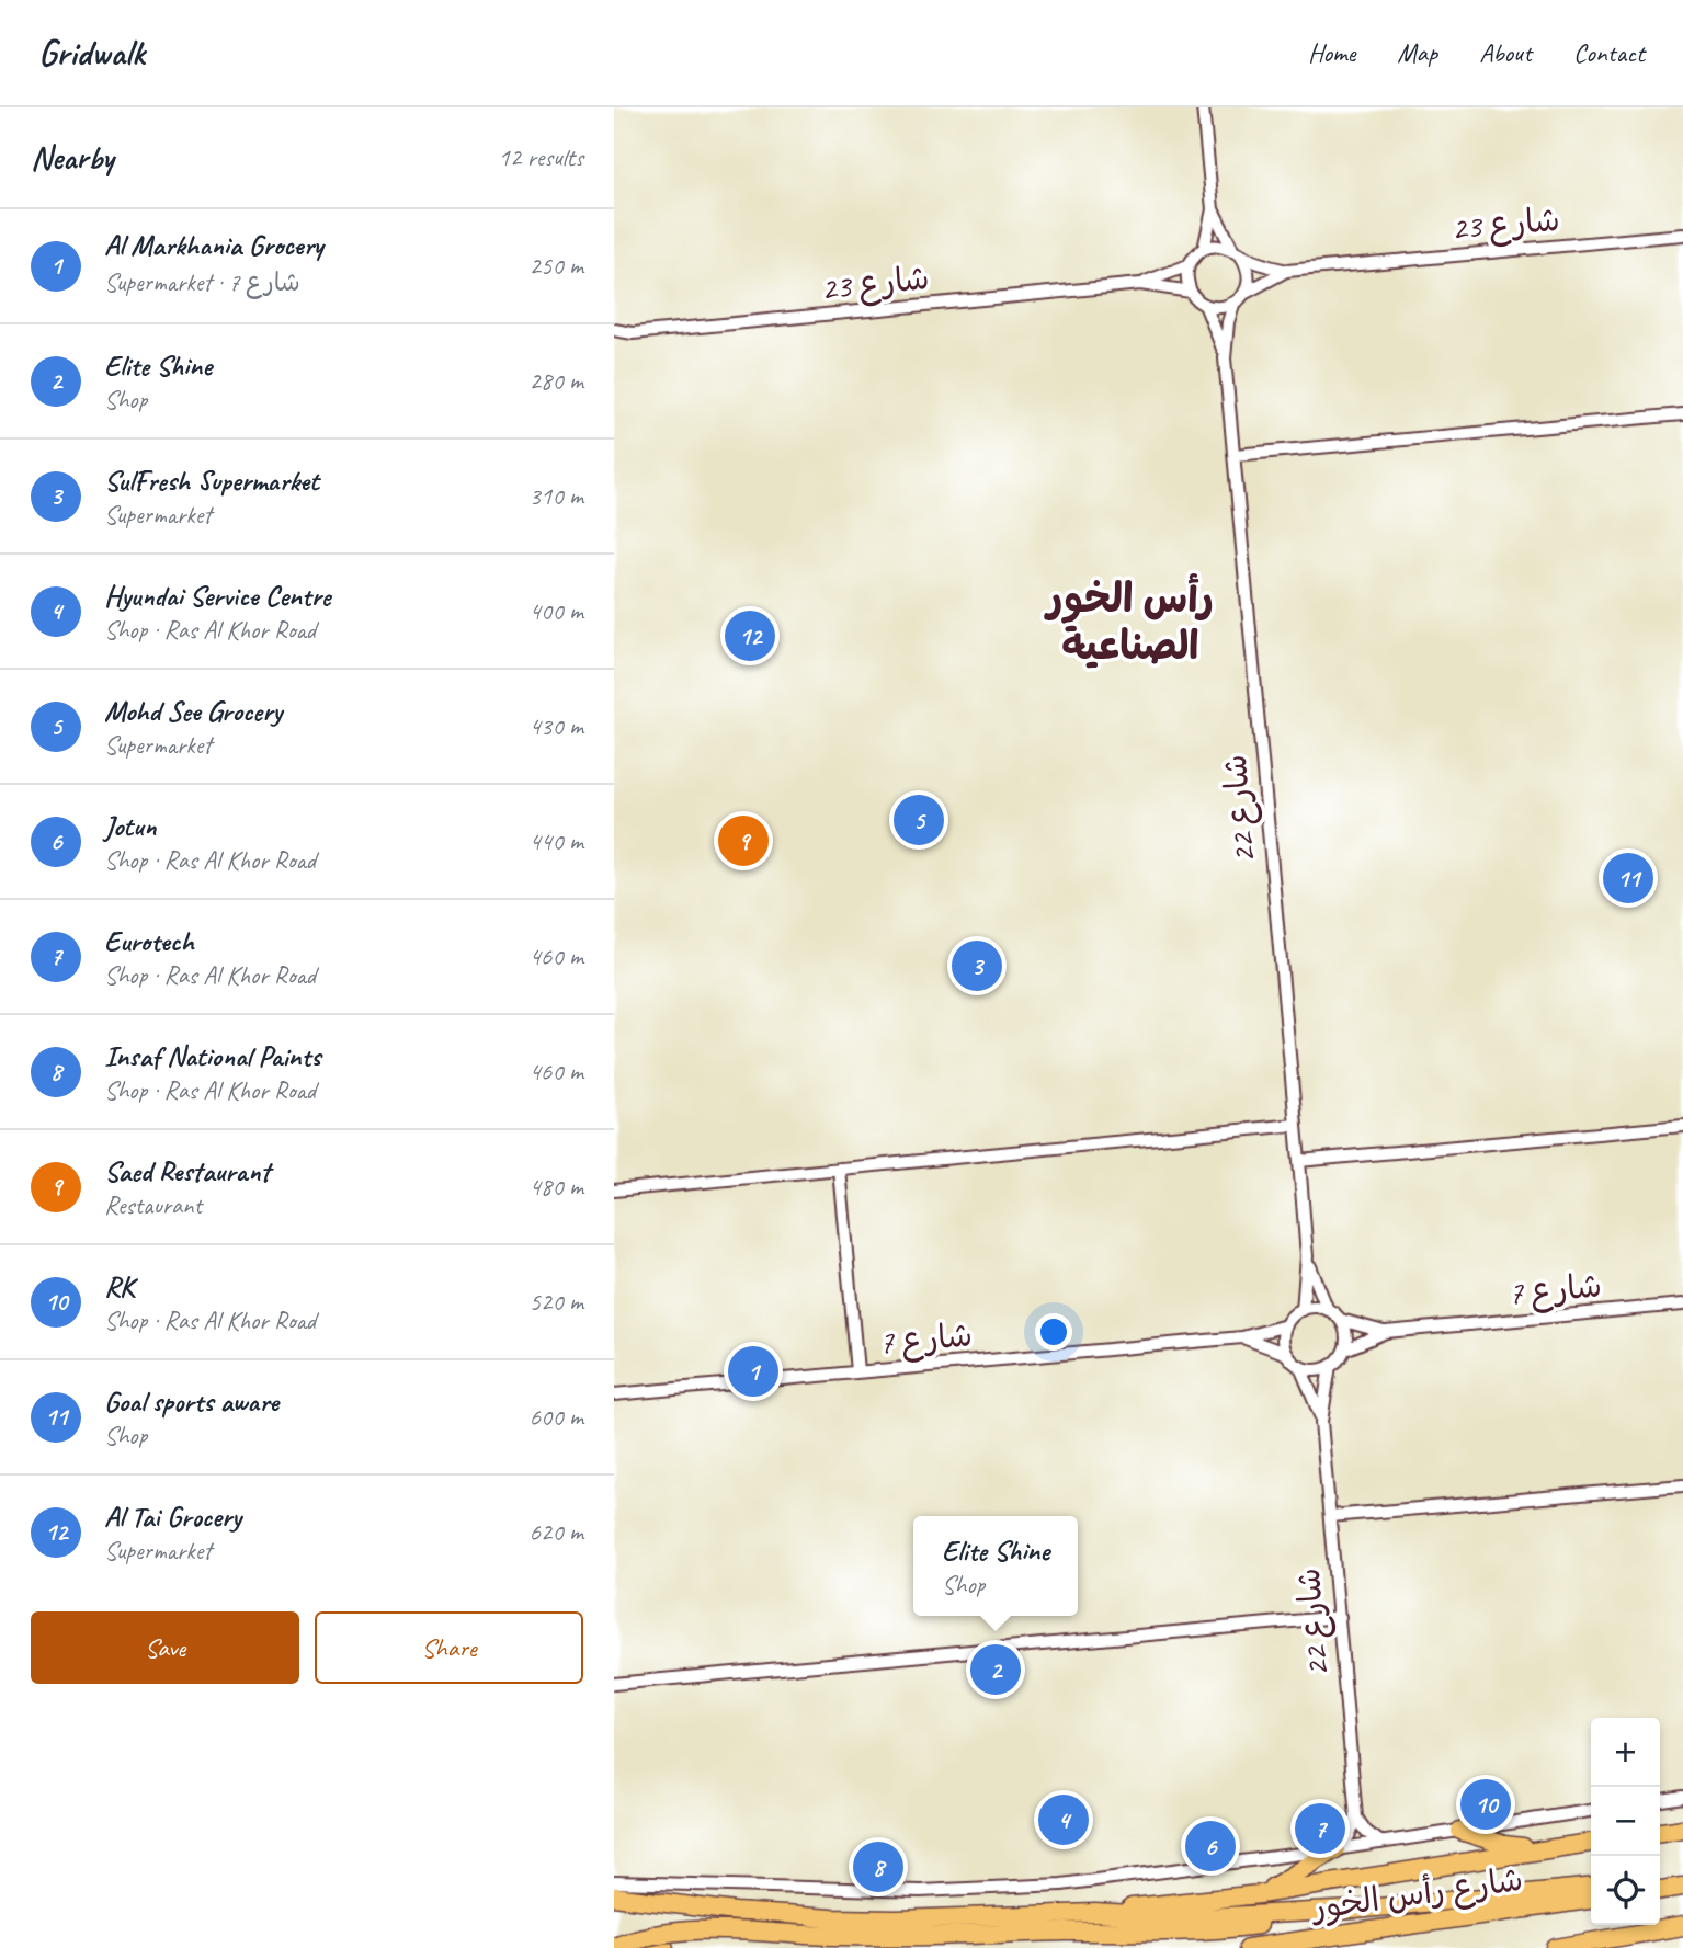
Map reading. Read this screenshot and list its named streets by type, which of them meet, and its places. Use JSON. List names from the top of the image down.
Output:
{
  "streets": {
    "highway": ["شارع رأس الخور"],
    "street": ["شارع 23", "شارع 22", "شارع 7"]
  },
  "crossings": [
    ["شارع 23", "شارع 22"],
    ["شارع 22", "شارع 7"]
  ],
  "districts": ["رأس الخور الصناعية"],
  "page": {
    "header": "Gridwalk",
    "nav": [
      "Home",
      "Map",
      "About",
      "Contact"
    ],
    "heading": ["Nearby", "12 results"],
    "list": [
      {
        "mark": "1",
        "name": "Al Markhania Grocery",
        "note": "Supermarket · شارع 7",
        "value": "250 m"
      },
      {
        "mark": "2",
        "name": "Elite Shine",
        "note": "Shop",
        "value": "280 m"
      },
      {
        "mark": "3",
        "name": "SulFresh Supermarket",
        "note": "Supermarket",
        "value": "310 m"
      },
      {
        "mark": "4",
        "name": "Hyundai Service Centre",
        "note": "Shop · Ras Al Khor Road",
        "value": "400 m"
      },
      {
        "mark": "5",
        "name": "Mohd See Grocery",
        "note": "Supermarket",
        "value": "430 m"
      },
      {
        "mark": "6",
        "name": "Jotun",
        "note": "Shop · Ras Al Khor Road",
        "value": "440 m"
      },
      {
        "mark": "7",
        "name": "Eurotech",
        "note": "Shop · Ras Al Khor Road",
        "value": "460 m"
      },
      {
        "mark": "8",
        "name": "Insaf National Paints",
        "note": "Shop · Ras Al Khor Road",
        "value": "460 m"
      },
      {
        "mark": "9",
        "name": "Saed Restaurant",
        "note": "Restaurant",
        "value": "480 m"
      },
      {
        "mark": "10",
        "name": "RK",
        "note": "Shop · Ras Al Khor Road",
        "value": "520 m"
      },
      {
        "mark": "11",
        "name": "Goal sports aware",
        "note": "Shop",
        "value": "600 m"
      },
      {
        "mark": "12",
        "name": "Al Tai Grocery",
        "note": "Supermarket",
        "value": "620 m"
      }
    ],
    "pins": [
      "12",
      "5",
      "9",
      "11",
      "3",
      "1",
      "2",
      "10",
      "4",
      "7",
      "6",
      "8"
    ],
    "popup": ["Elite Shine", "Shop"],
    "buttons": ["Save", "Share"],
    "map_buttons": ["+", "−"]
  }
}
